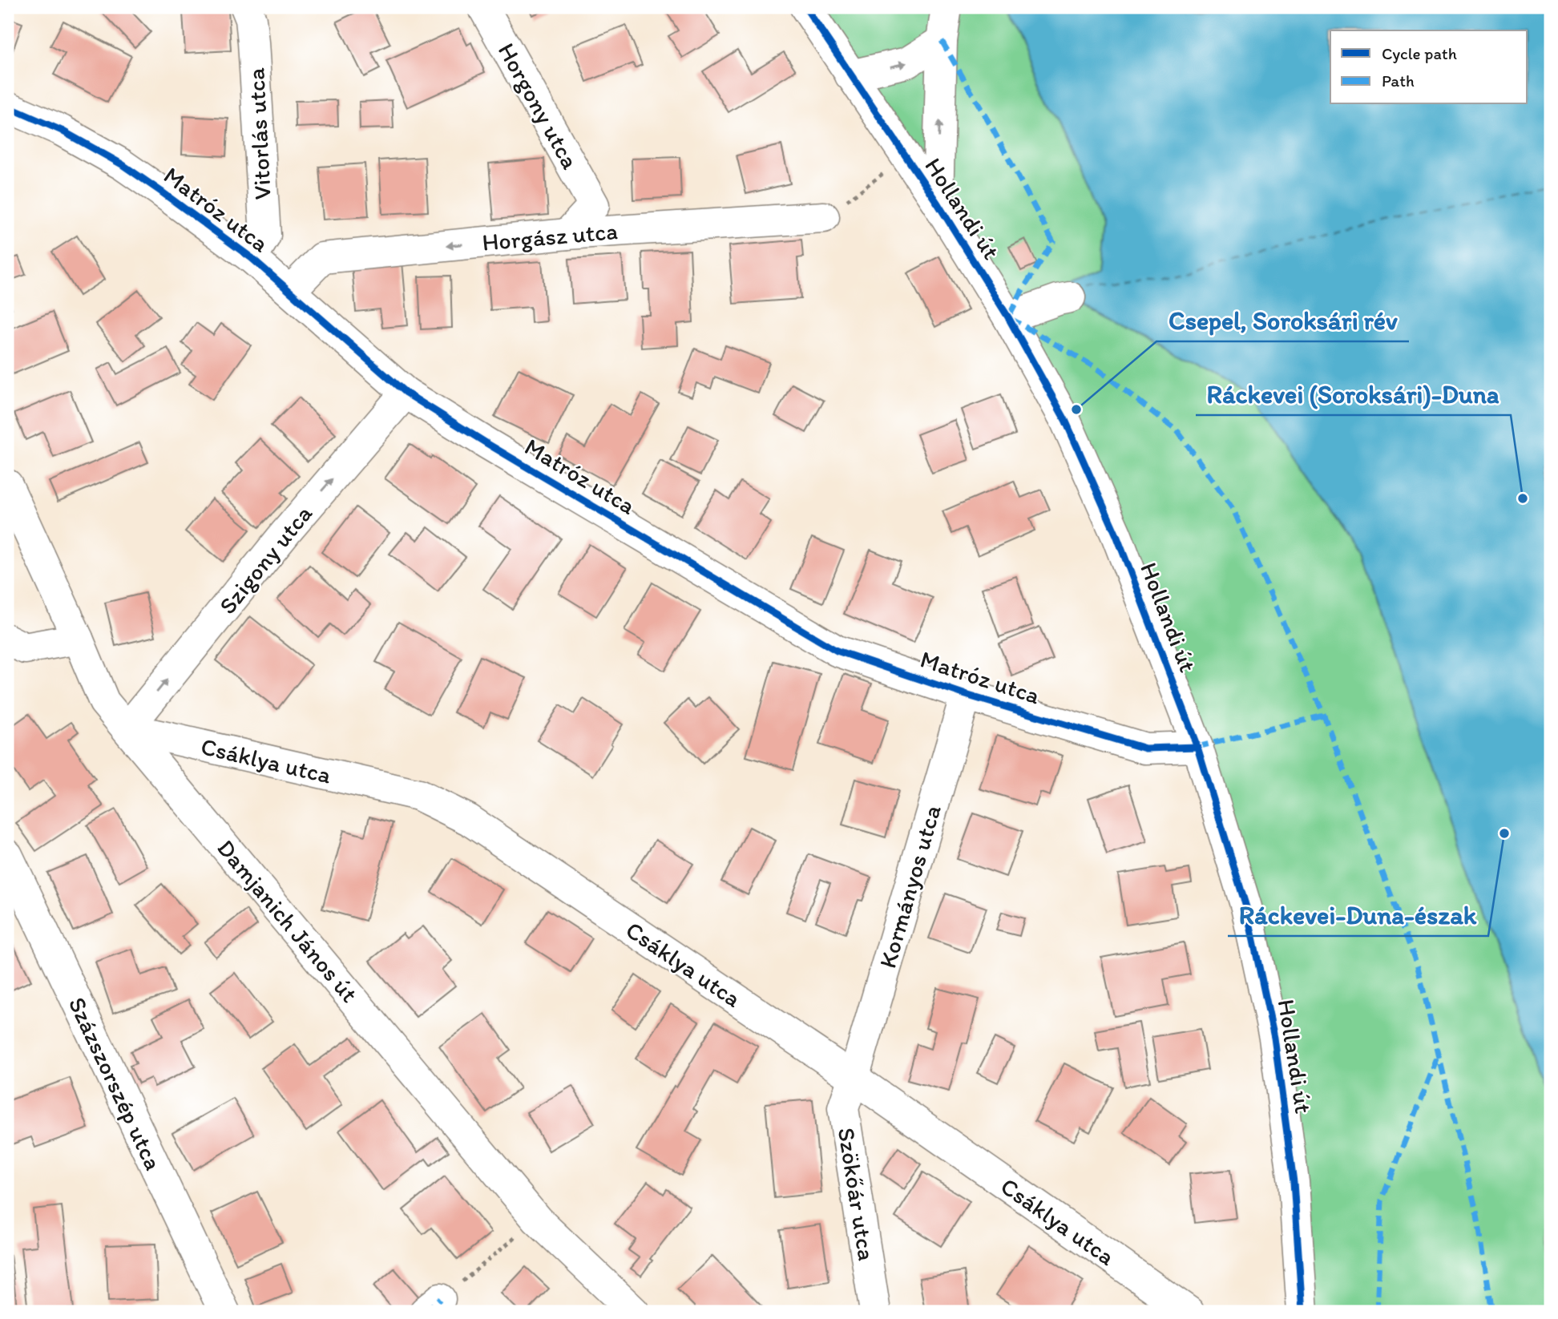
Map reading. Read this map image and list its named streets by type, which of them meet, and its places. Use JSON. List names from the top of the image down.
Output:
{
  "streets": {
    "street": [
      "Horgony utca",
      "Vitorlás utca",
      "Hollandi út",
      "Matróz utca",
      "Horgász utca",
      "Szigony utca",
      "Csáklya utca",
      "Kormányos utca",
      "Damjanich János út",
      "Százszorszép utca",
      "Szökőár utca"
    ]
  },
  "crossings": [
    ["Horgony utca", "Horgász utca"],
    ["Vitorlás utca", "Matróz utca"],
    ["Hollandi út", "Matróz utca"],
    ["Matróz utca", "Horgász utca"],
    ["Matróz utca", "Szigony utca"],
    ["Matróz utca", "Kormányos utca"],
    ["Szigony utca", "Csáklya utca"],
    ["Szigony utca", "Damjanich János út"],
    ["Csáklya utca", "Kormányos utca"],
    ["Csáklya utca", "Damjanich János út"],
    ["Csáklya utca", "Szökőár utca"],
    ["Kormányos utca", "Szökőár utca"]
  ],
  "one_way": ["Horgász utca", "Szigony utca"],
  "places": ["Csepel, Soroksári rév", "Ráckevei (Soroksári)-Duna", "Ráckevei-Duna-észak"],
  "legend": ["Cycle path", "Path"]
}
